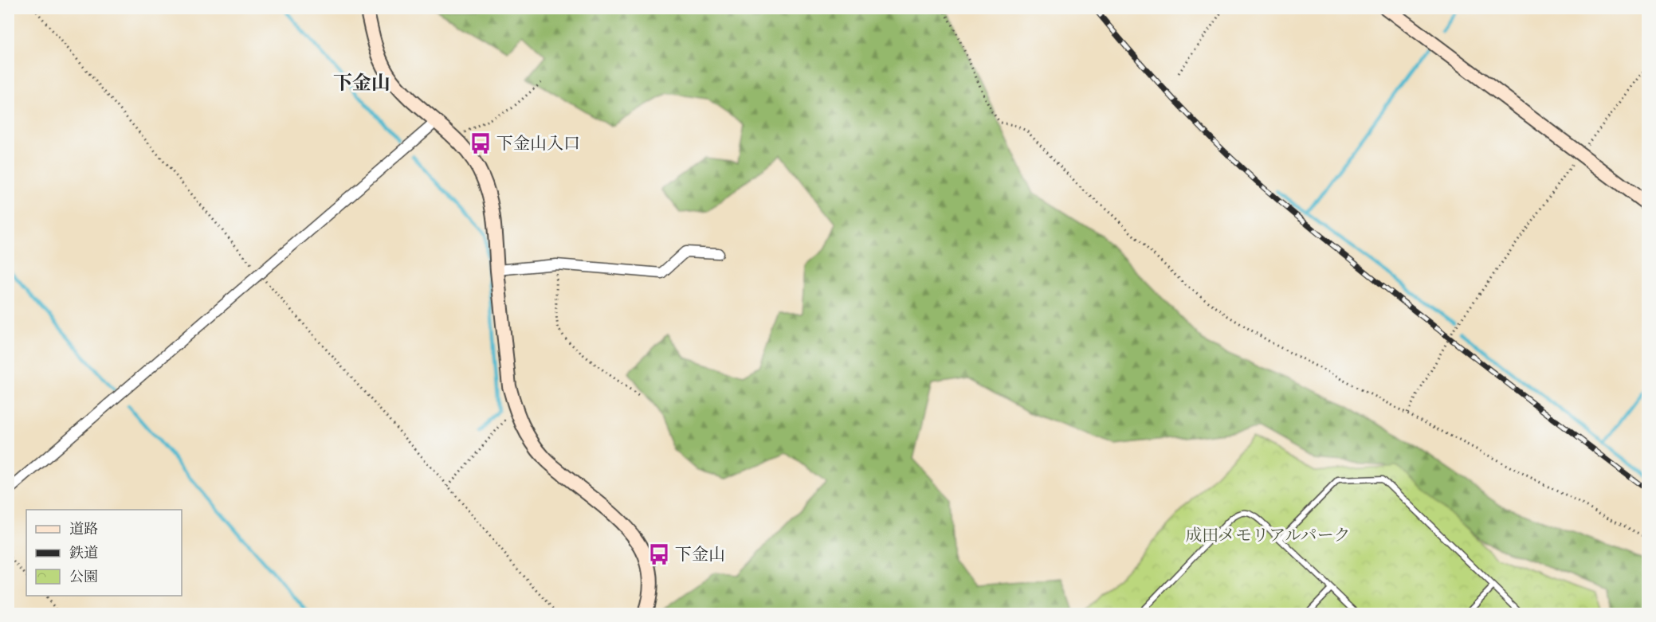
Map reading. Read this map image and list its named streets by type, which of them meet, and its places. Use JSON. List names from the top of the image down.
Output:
{
  "districts": ["下金山"],
  "parks": ["成田メモリアルパーク"],
  "places": {
    "bus stop": ["下金山入口", "下金山"]
  },
  "legend": ["道路", "鉄道", "公園"]
}
